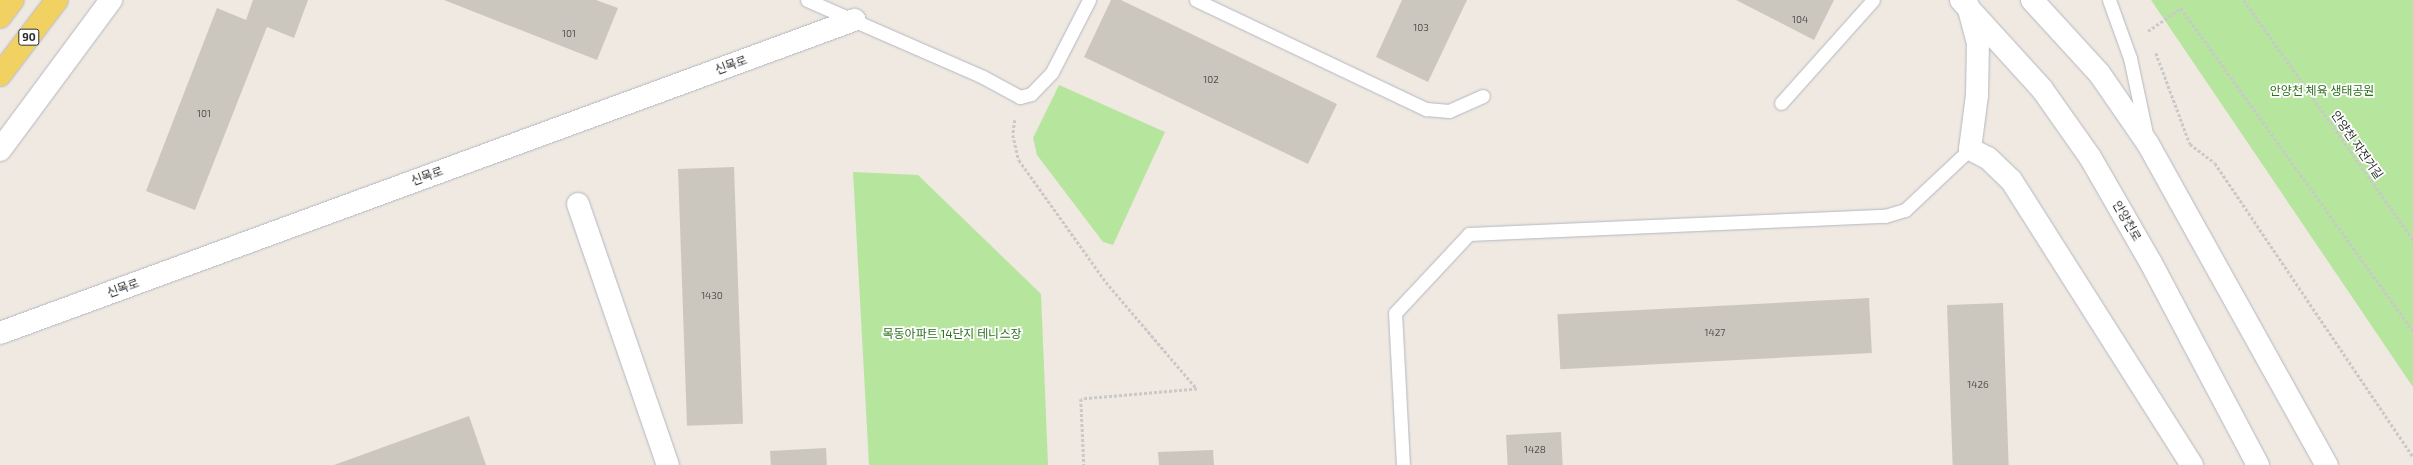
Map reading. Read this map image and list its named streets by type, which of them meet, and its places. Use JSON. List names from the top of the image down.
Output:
{
  "streets": {
    "main road": ["90"],
    "street": ["신목로", "안양천로"],
    "path": ["안양천 자전거길"]
  },
  "parks": ["안양천 체육 생태공원", "목동아파트 14단지 테니스장"],
  "house_numbers": [
    "104",
    "103",
    "101",
    "102",
    "101",
    "1430",
    "1427",
    "1426",
    "1428"
  ]
}
